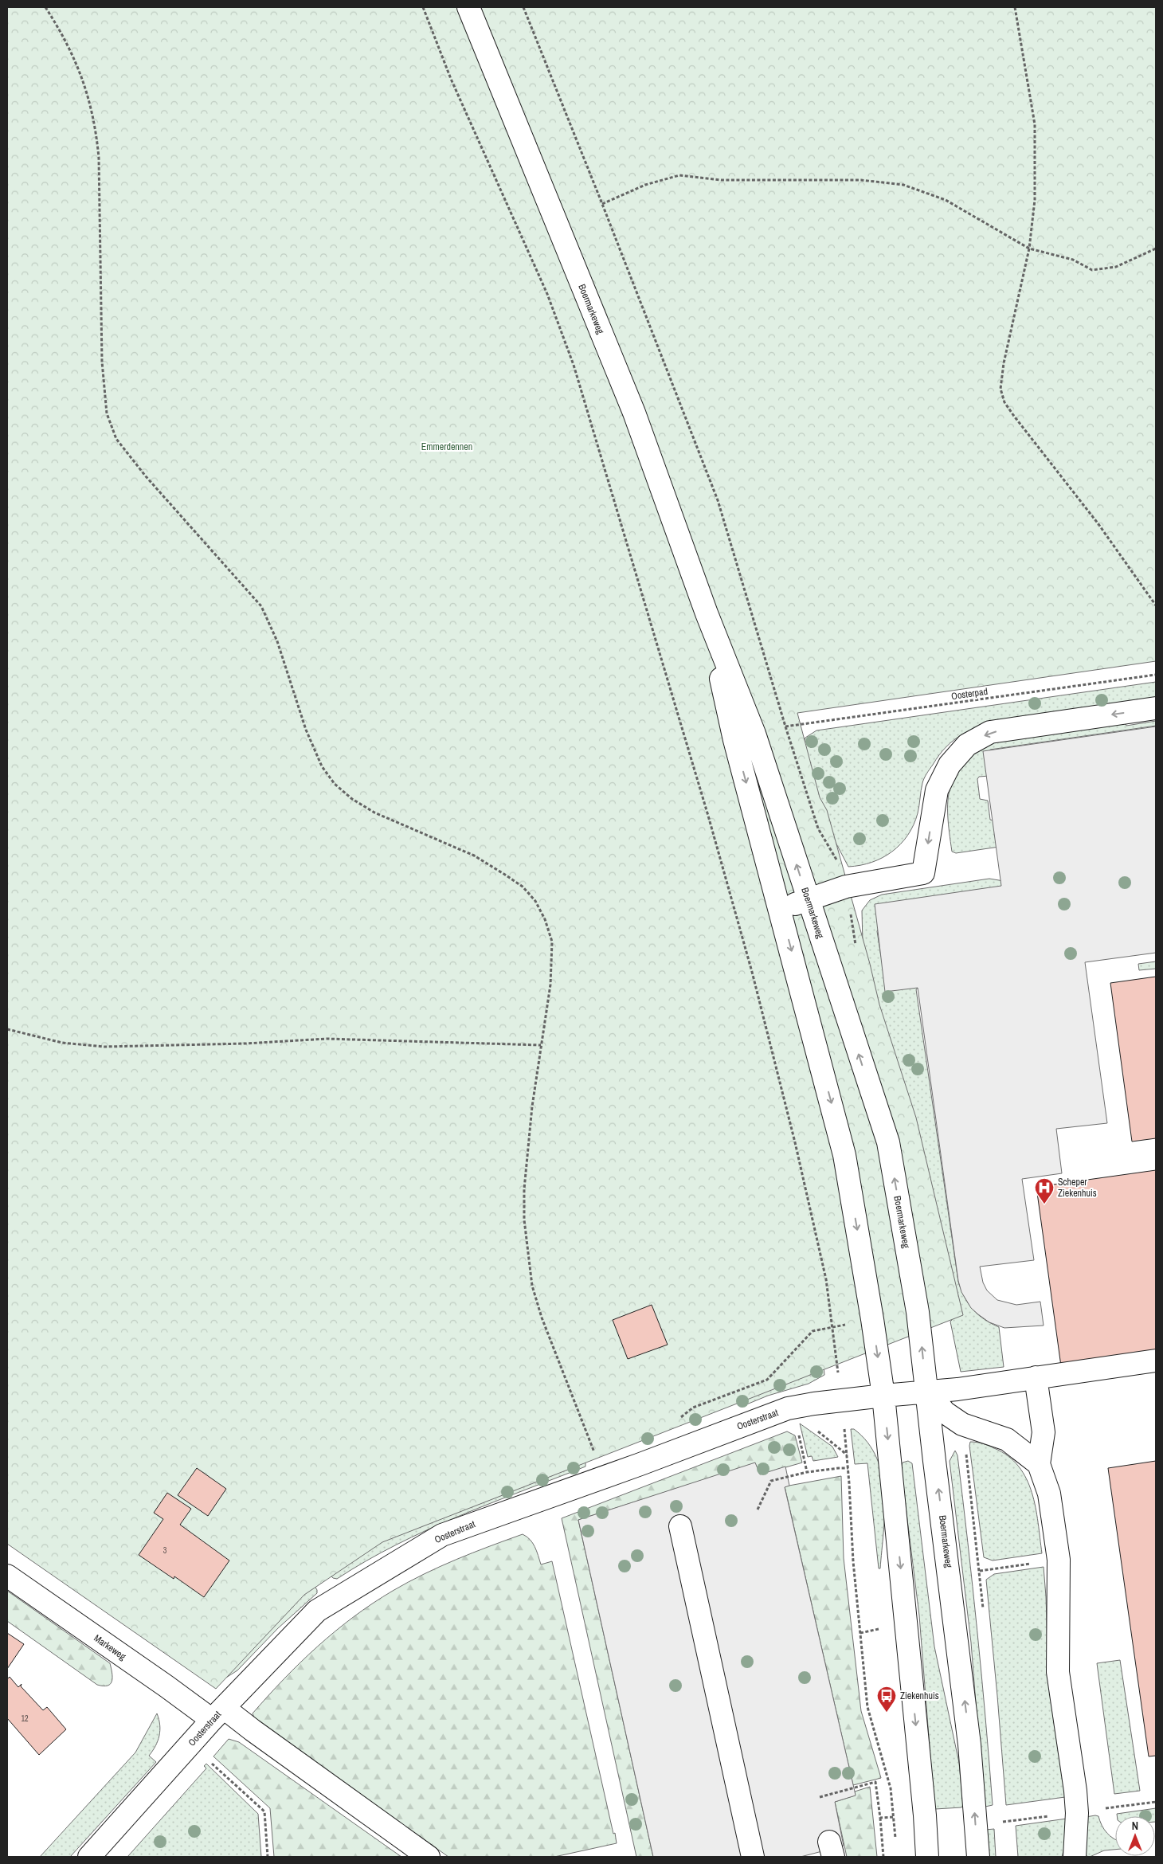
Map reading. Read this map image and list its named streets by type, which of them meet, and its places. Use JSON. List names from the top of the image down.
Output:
{
  "streets": {
    "street": ["Boermarkeweg", "Oosterstraat", "Markeweg"],
    "path": ["Oosterpad"]
  },
  "crossings": [
    ["Boermarkeweg", "Oosterstraat"],
    ["Oosterstraat", "Markeweg"]
  ],
  "parks": ["Emmerdennen"],
  "places": {
    "hospital": ["Scheper Ziekenhuis"],
    "bus stop": ["Ziekenhuis"]
  },
  "house_numbers": ["3", "12"],
  "north": "top"
}
